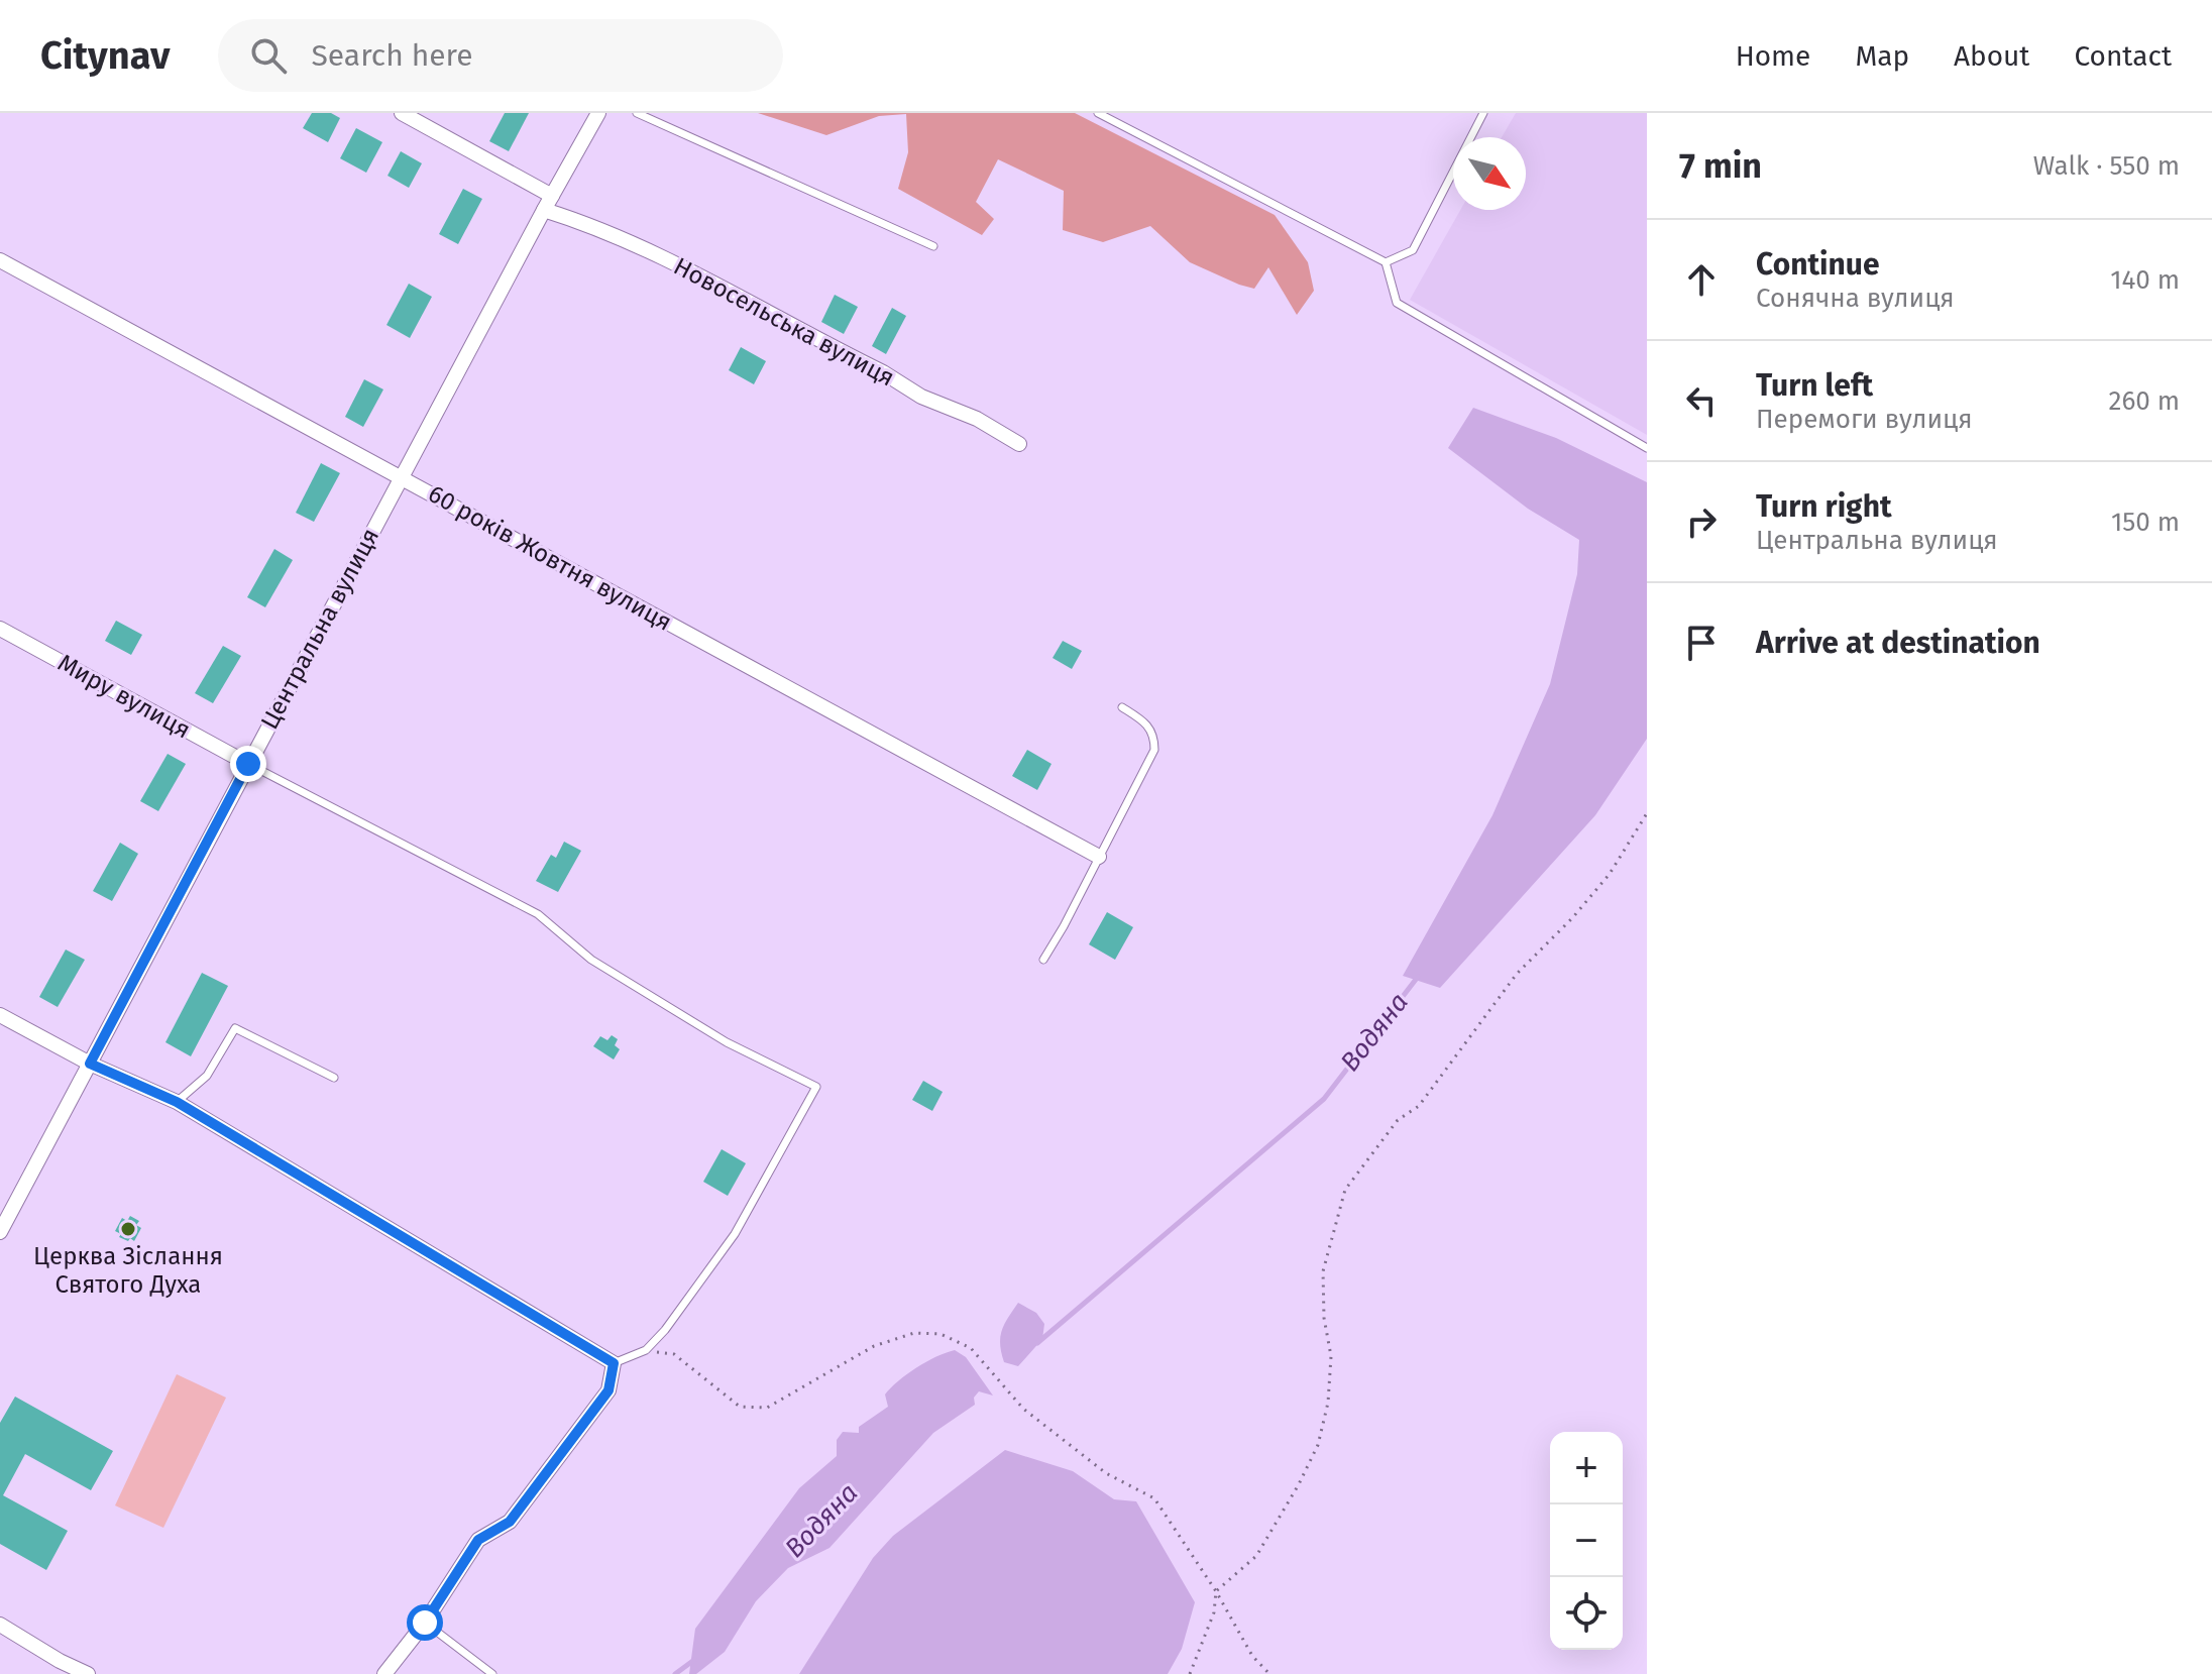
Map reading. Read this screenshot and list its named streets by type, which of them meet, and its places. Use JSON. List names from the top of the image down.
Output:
{
  "streets": {
    "street": [
      "Новосельська вулиця",
      "60 років Жовтня вулиця",
      "Центральна вулиця",
      "Миру вулиця"
    ]
  },
  "crossings": [
    ["Новосельська вулиця", "Центральна вулиця"],
    ["60 років Жовтня вулиця", "Центральна вулиця"],
    ["Центральна вулиця", "Миру вулиця"]
  ],
  "water": ["Водяна"],
  "places": ["Церква Зіслання Святого Духа"],
  "north": "bottom right",
  "page": {
    "header": "Citynav",
    "search": "Search here",
    "nav": [
      "Home",
      "Map",
      "About",
      "Contact"
    ],
    "heading": ["7 min", "Walk · 550 m"],
    "list": [
      ["Continue", "Сонячна вулиця", "140 m"],
      ["Turn left", "Перемоги вулиця", "260 m"],
      ["Turn right", "Центральна вулиця", "150 m"],
      "Arrive at destination"
    ],
    "map_buttons": ["+", "−"]
  }
}
